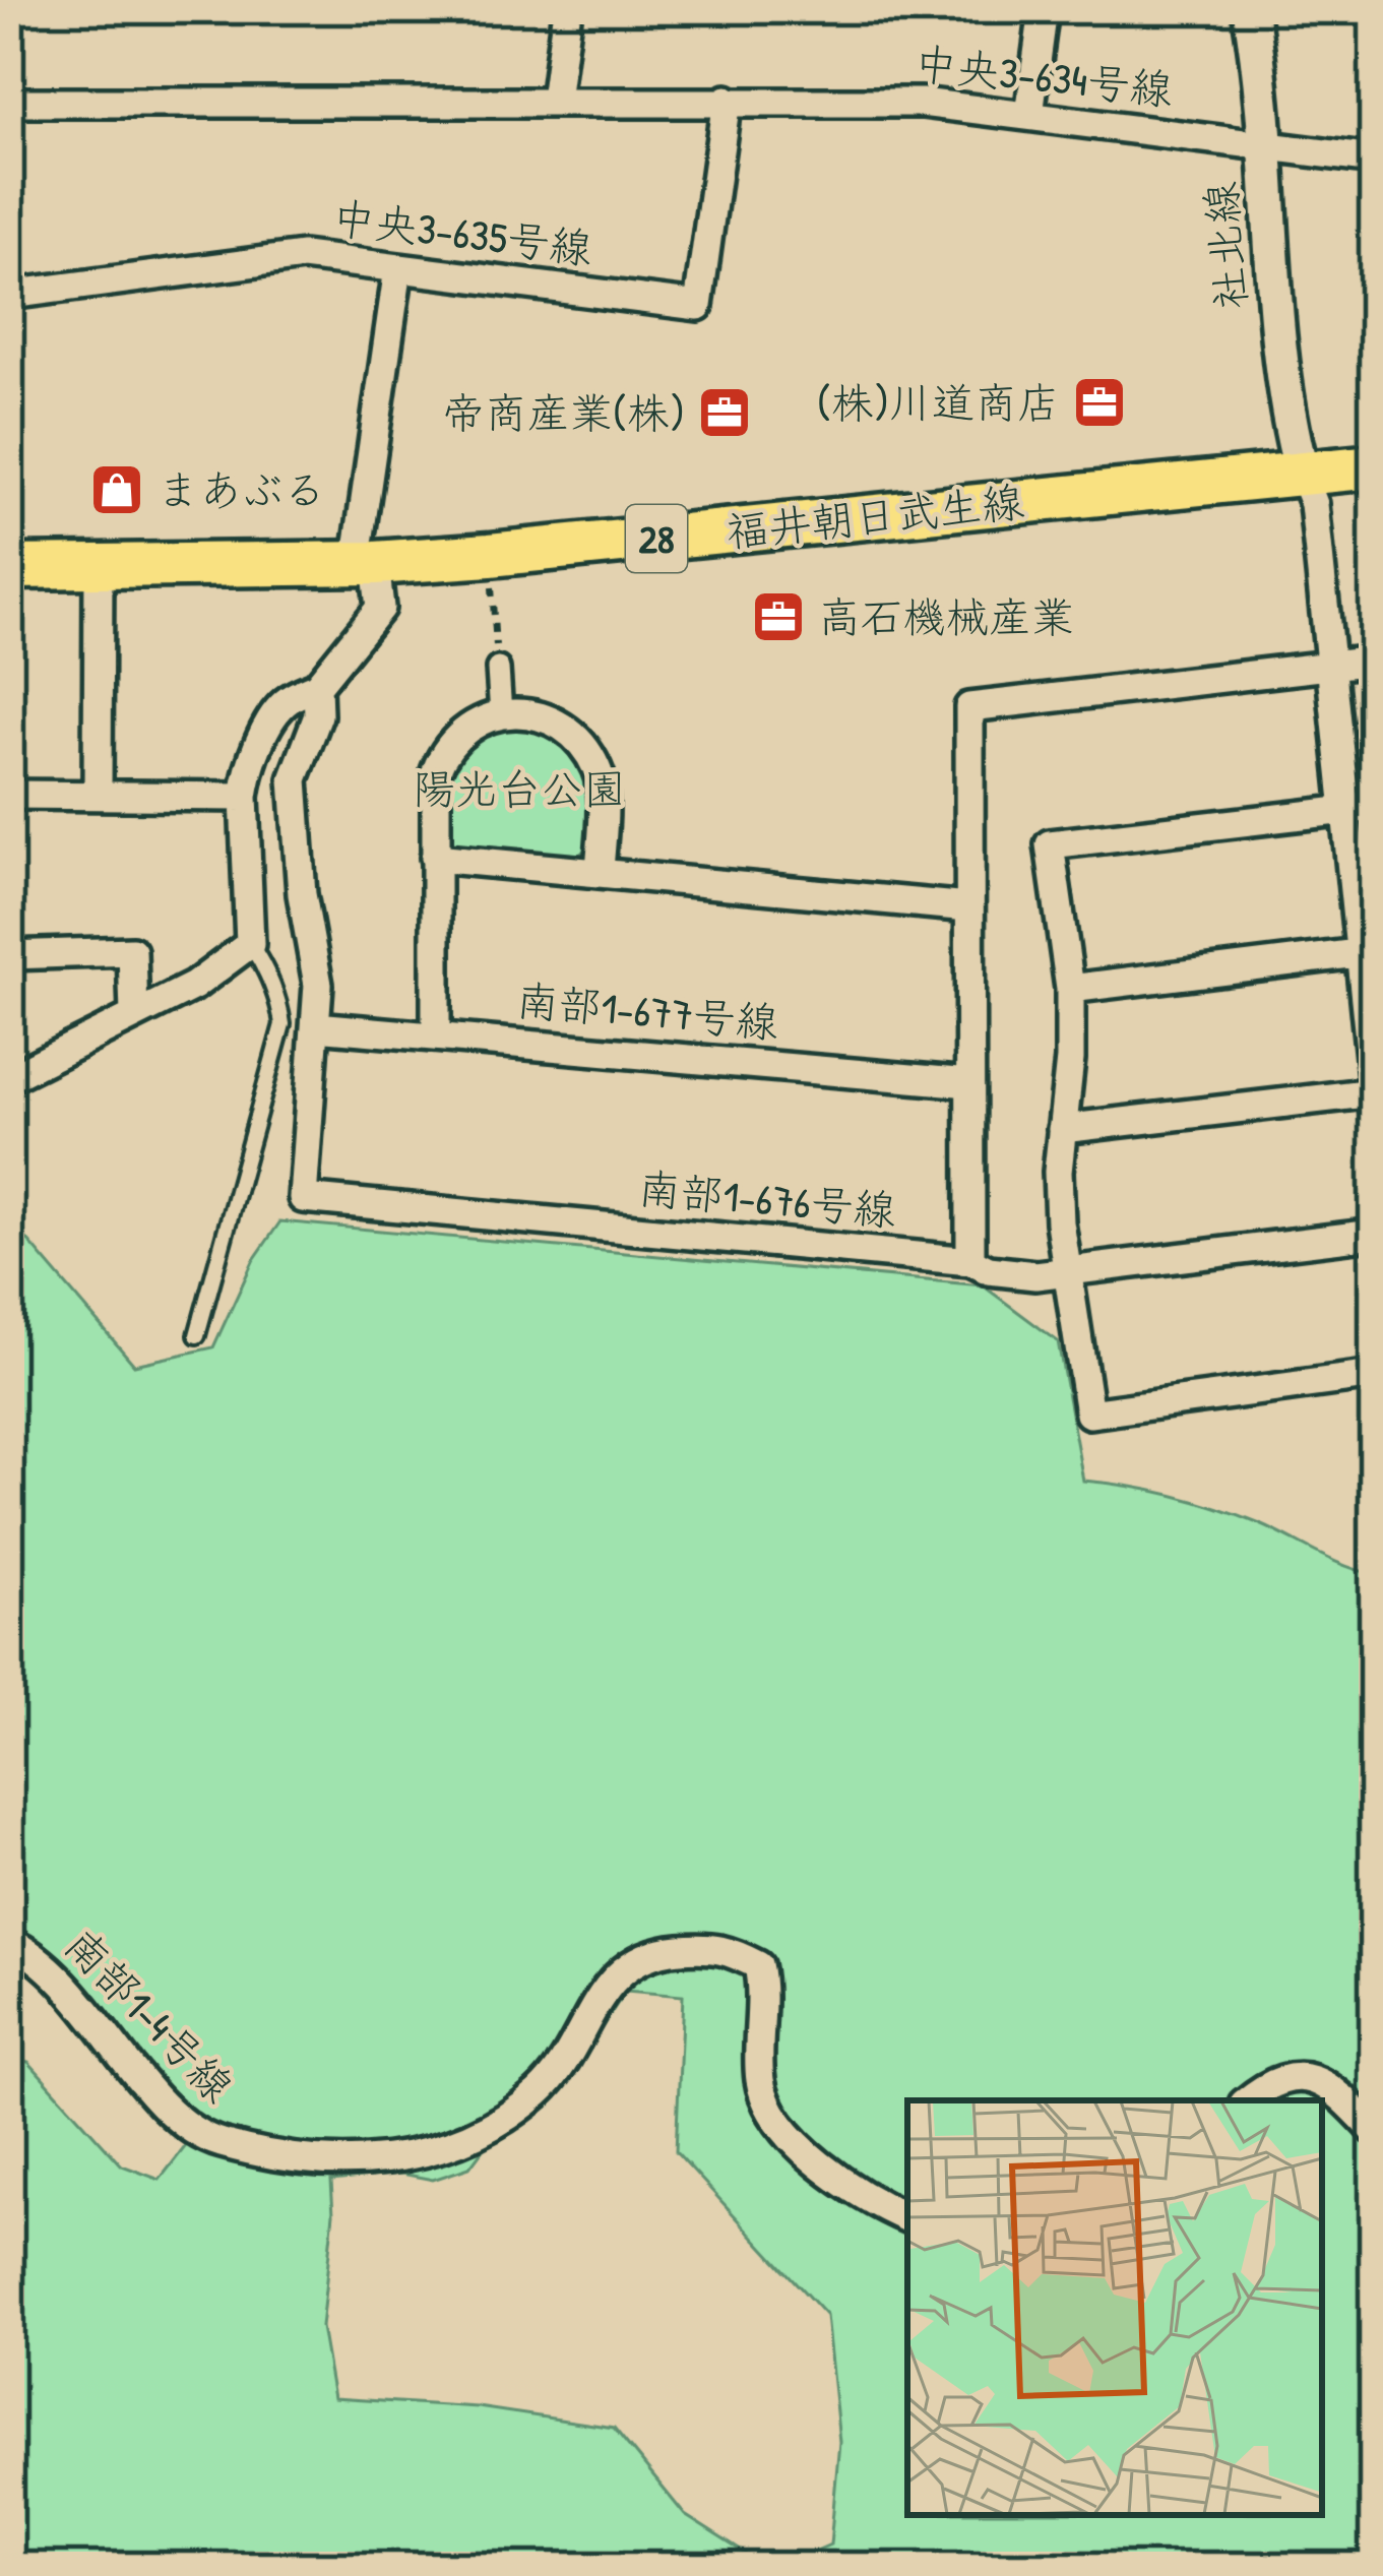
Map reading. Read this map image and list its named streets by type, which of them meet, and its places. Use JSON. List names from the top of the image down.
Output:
{
  "streets": {
    "main road": ["福井朝日武生線", "28"],
    "street": [
      "中央3-634号線",
      "中央3-635号線",
      "社北線",
      "南部1-677号線",
      "南部1-676号線",
      "南部1-4号線"
    ]
  },
  "crossings": [
    ["中央3-634号線", "中央3-635号線"],
    ["中央3-634号線", "社北線"],
    ["中央3-635号線", "南部1-676号線"],
    ["社北線", "福井朝日武生線"],
    ["福井朝日武生線", "南部1-676号線"],
    ["南部1-677号線", "南部1-676号線"]
  ],
  "parks": ["陽光台公園"],
  "places": {
    "office": ["(株)川道商店", "帝商産業(株)", "高石機械産業"],
    "shop": ["まあぶる"]
  }
}
